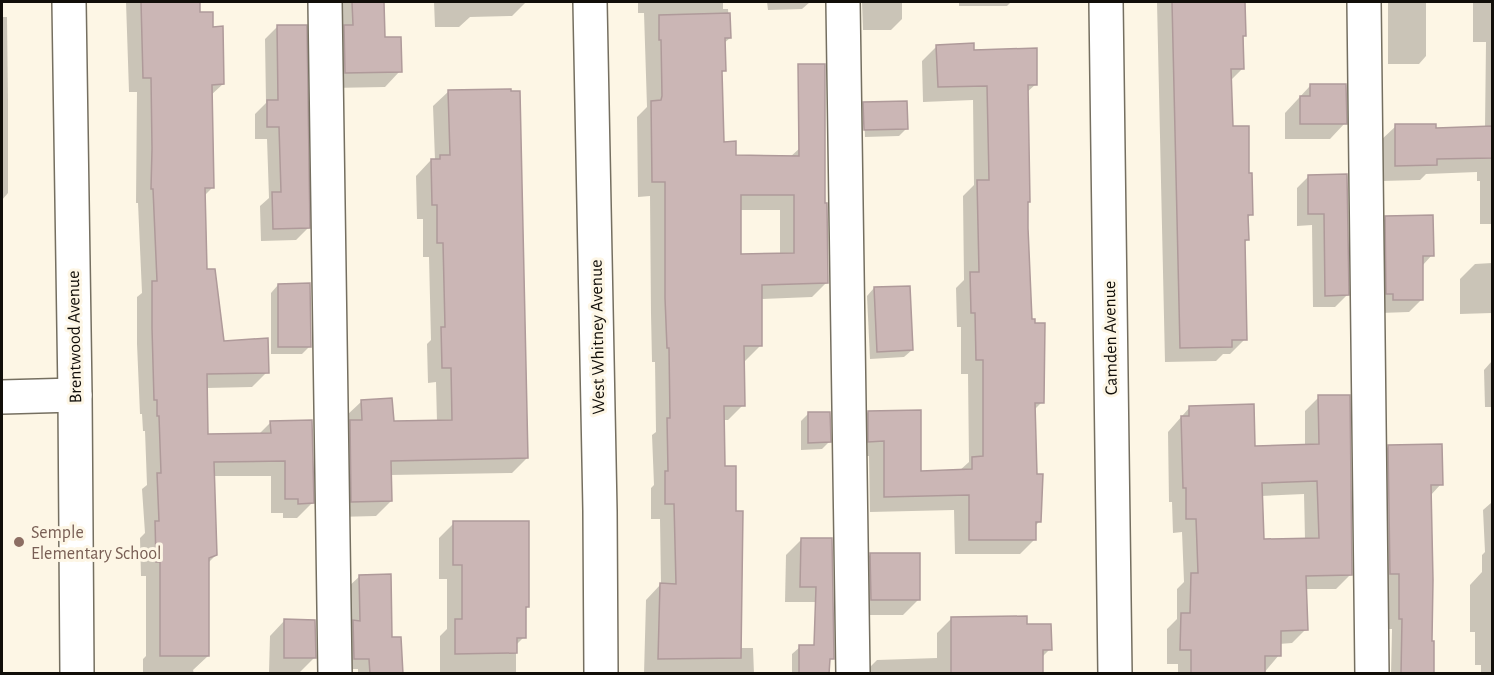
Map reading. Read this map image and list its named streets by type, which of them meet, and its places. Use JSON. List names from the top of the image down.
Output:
{
  "streets": {
    "street": ["Brentwood Avenue", "West Whitney Avenue", "Camden Avenue"]
  },
  "places": ["Semple Elementary School"]
}
